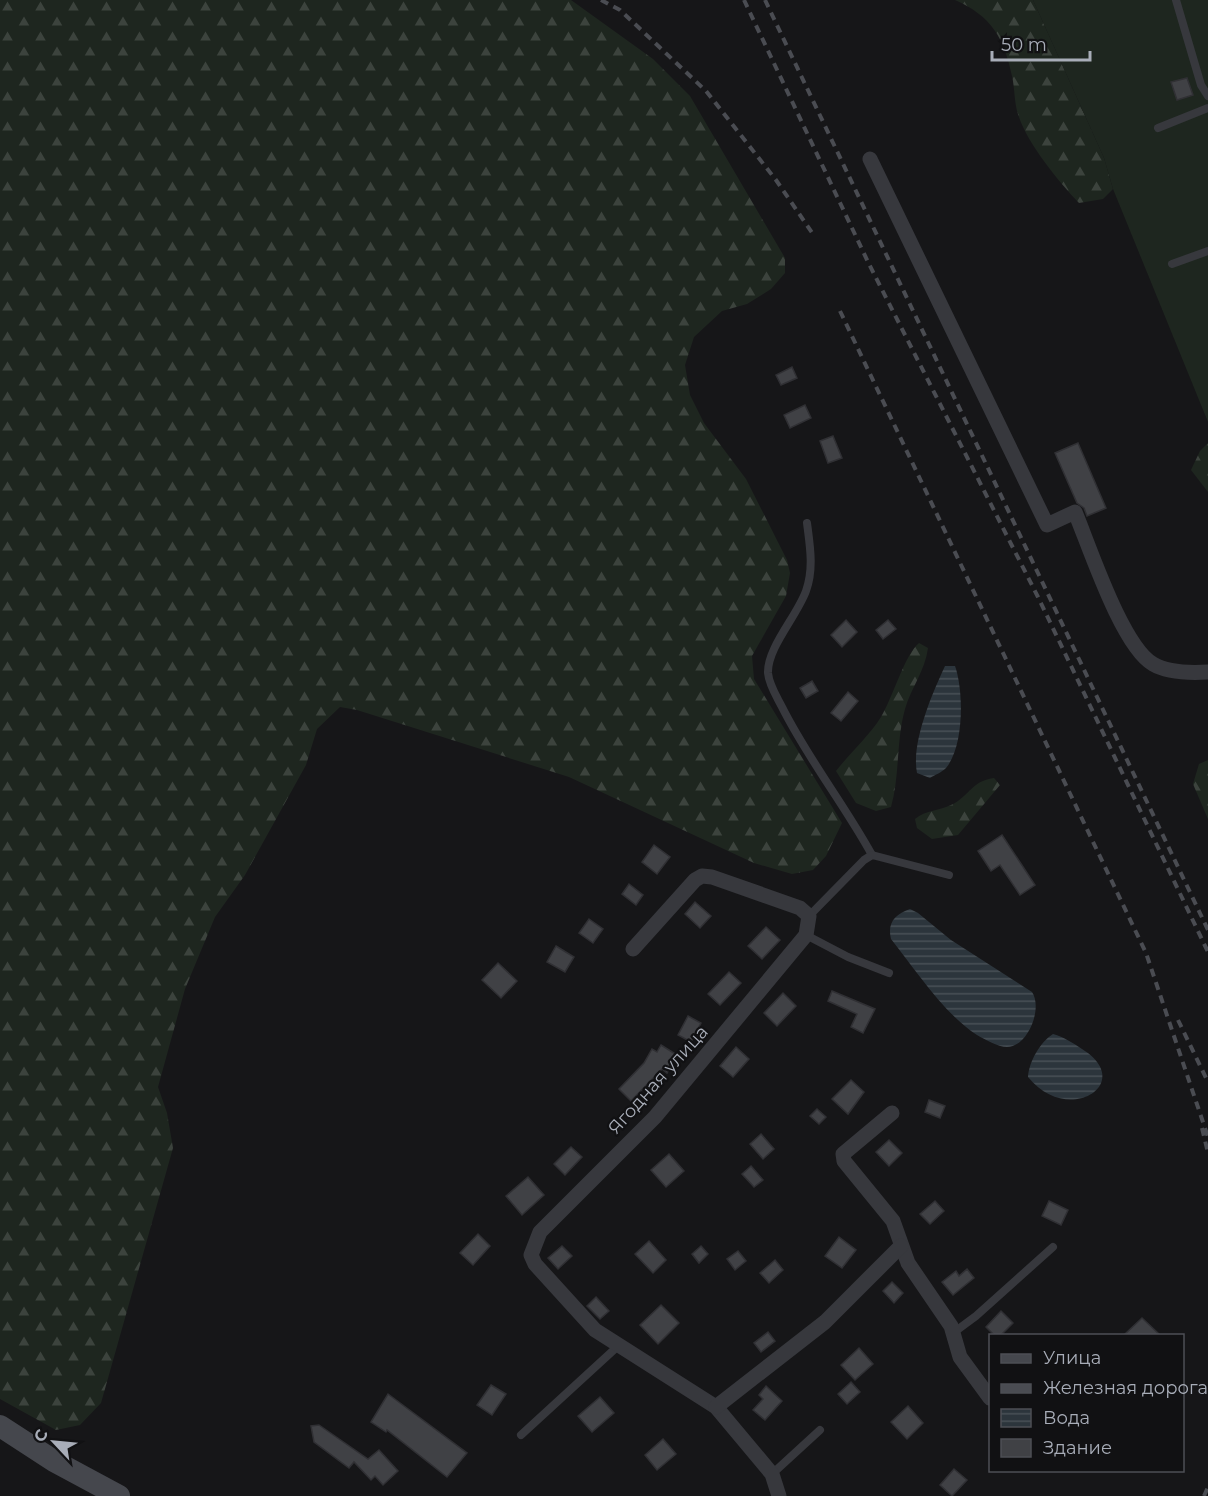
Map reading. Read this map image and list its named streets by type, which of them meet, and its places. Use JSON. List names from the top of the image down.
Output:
{
  "streets": {
    "street": ["Ягодная улица"]
  },
  "legend": [
    "Улица",
    "Железная дорога",
    "Вода",
    "Здание"
  ],
  "scale_bar": "50 m",
  "north": "top left"
}
